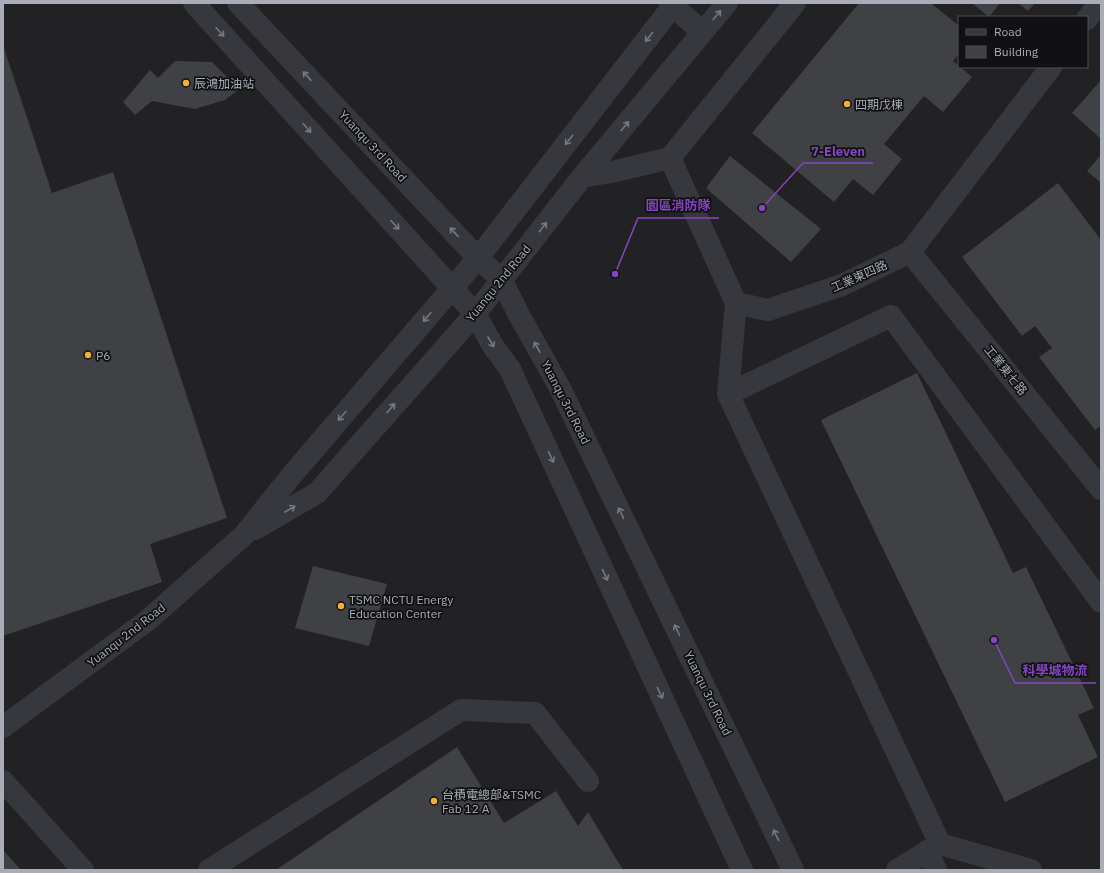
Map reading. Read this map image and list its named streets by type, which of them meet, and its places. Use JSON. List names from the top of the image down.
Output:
{
  "streets": {
    "street": [
      "Yuanqu 3rd Road",
      "工業東四路",
      "Yuanqu 2nd Road",
      "工業東七路"
    ]
  },
  "crossings": [
    ["Yuanqu 3rd Road", "Yuanqu 2nd Road"],
    ["工業東四路", "工業東七路"]
  ],
  "places": [
    "辰鴻加油站",
    "四期戊棟",
    "7-Eleven",
    "園區消防隊",
    "P6",
    "TSMC NCTU Energy Education Center",
    "科學城物流",
    "台積電總部&TSMC Fab 12 A"
  ],
  "legend": ["Road", "Building"]
}
